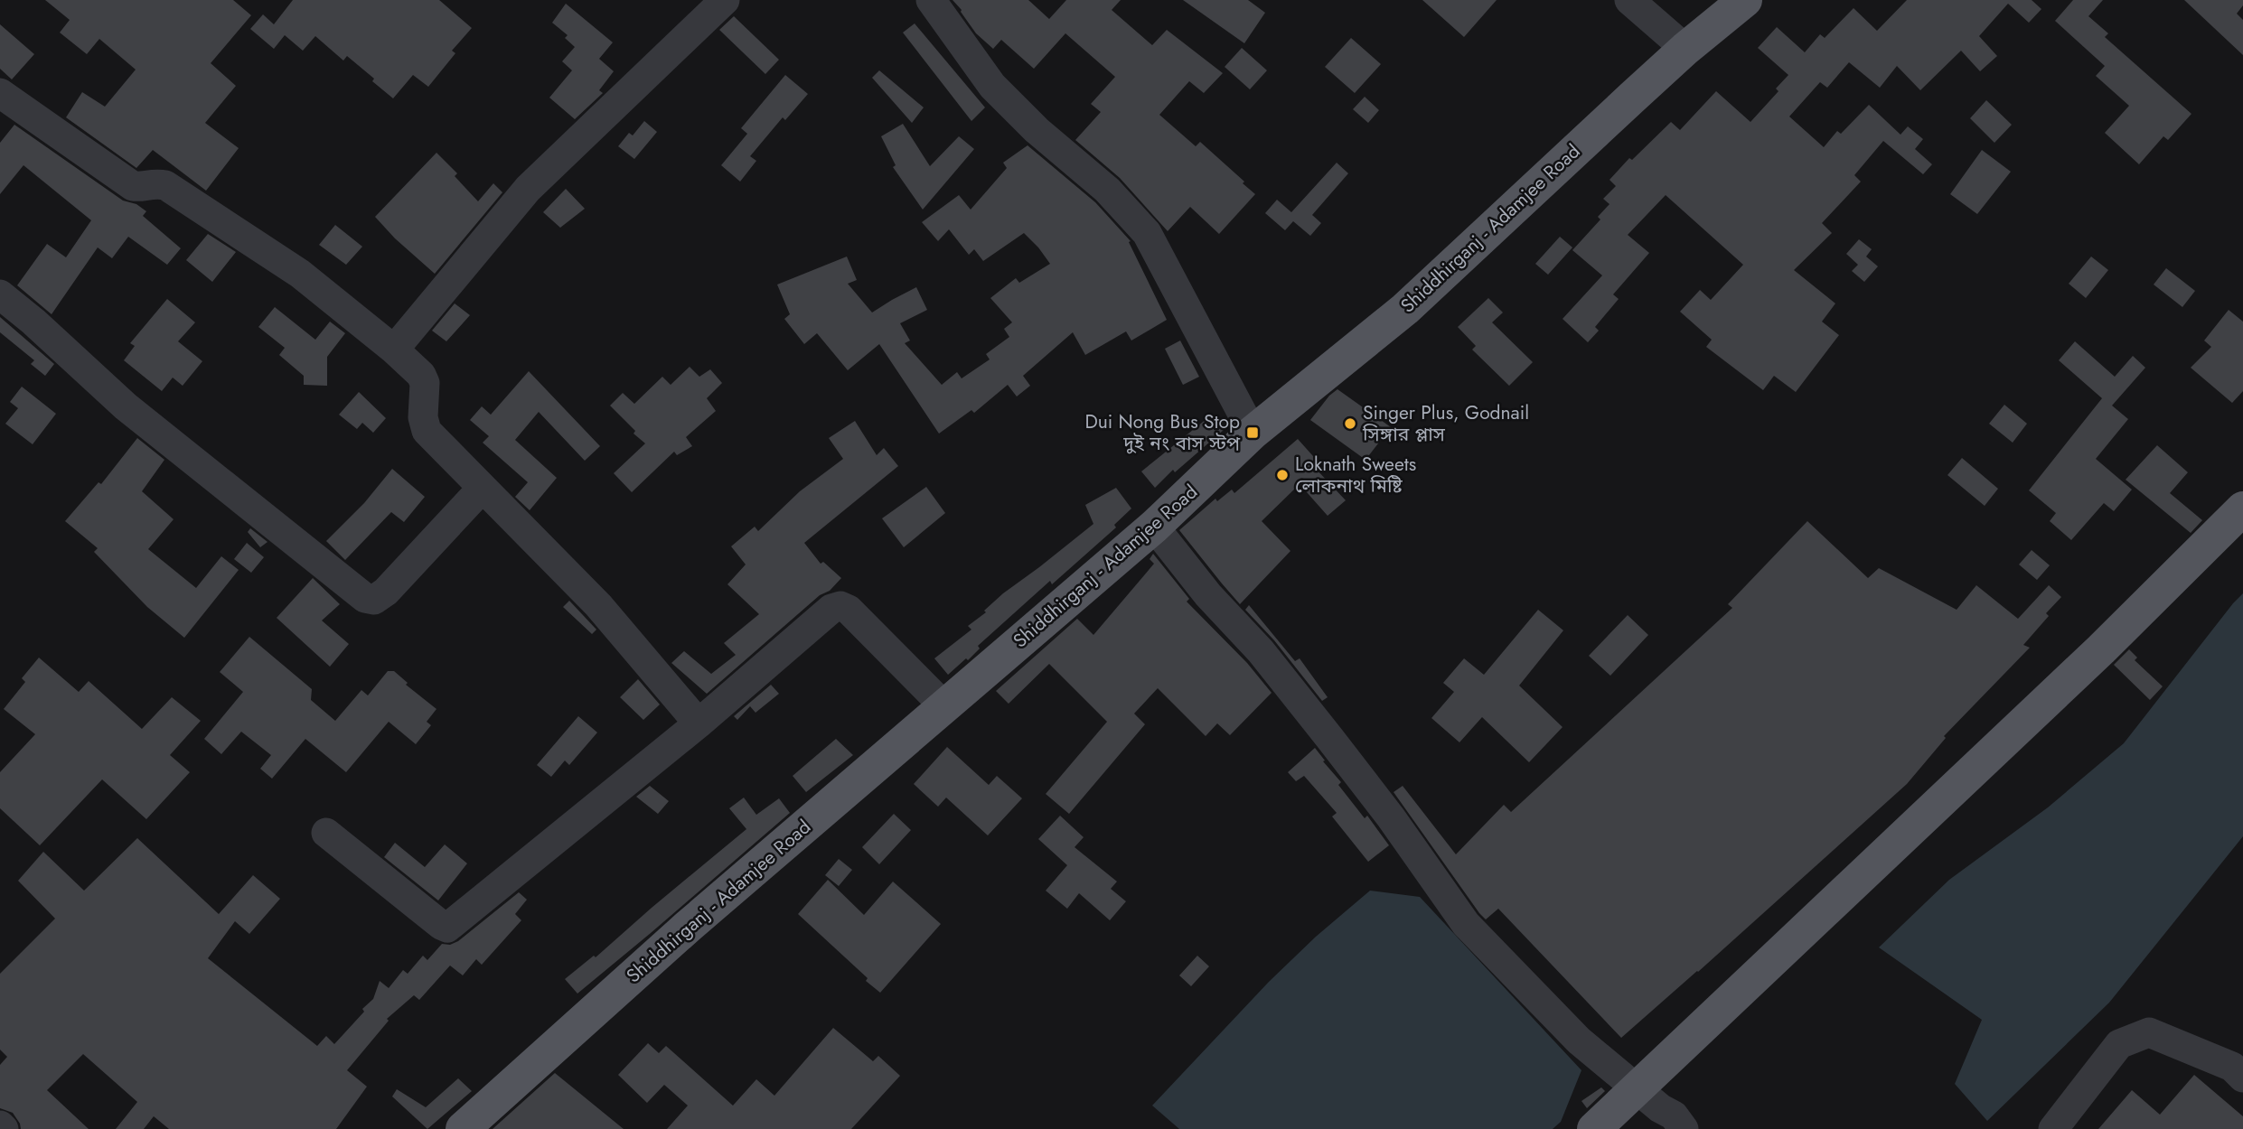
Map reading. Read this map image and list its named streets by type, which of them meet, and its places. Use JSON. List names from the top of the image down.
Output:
{
  "streets": {
    "main road": ["Shiddhirganj - Adamjee Road"]
  },
  "places": {
    "other": ["Singer Plus, Godnail সিঙ্গার প্লাস", "Loknath Sweets লোকনাথ মিষ্টি"],
    "transit": ["Dui Nong Bus Stop দুই নং বাস স্টপ"]
  }
}
